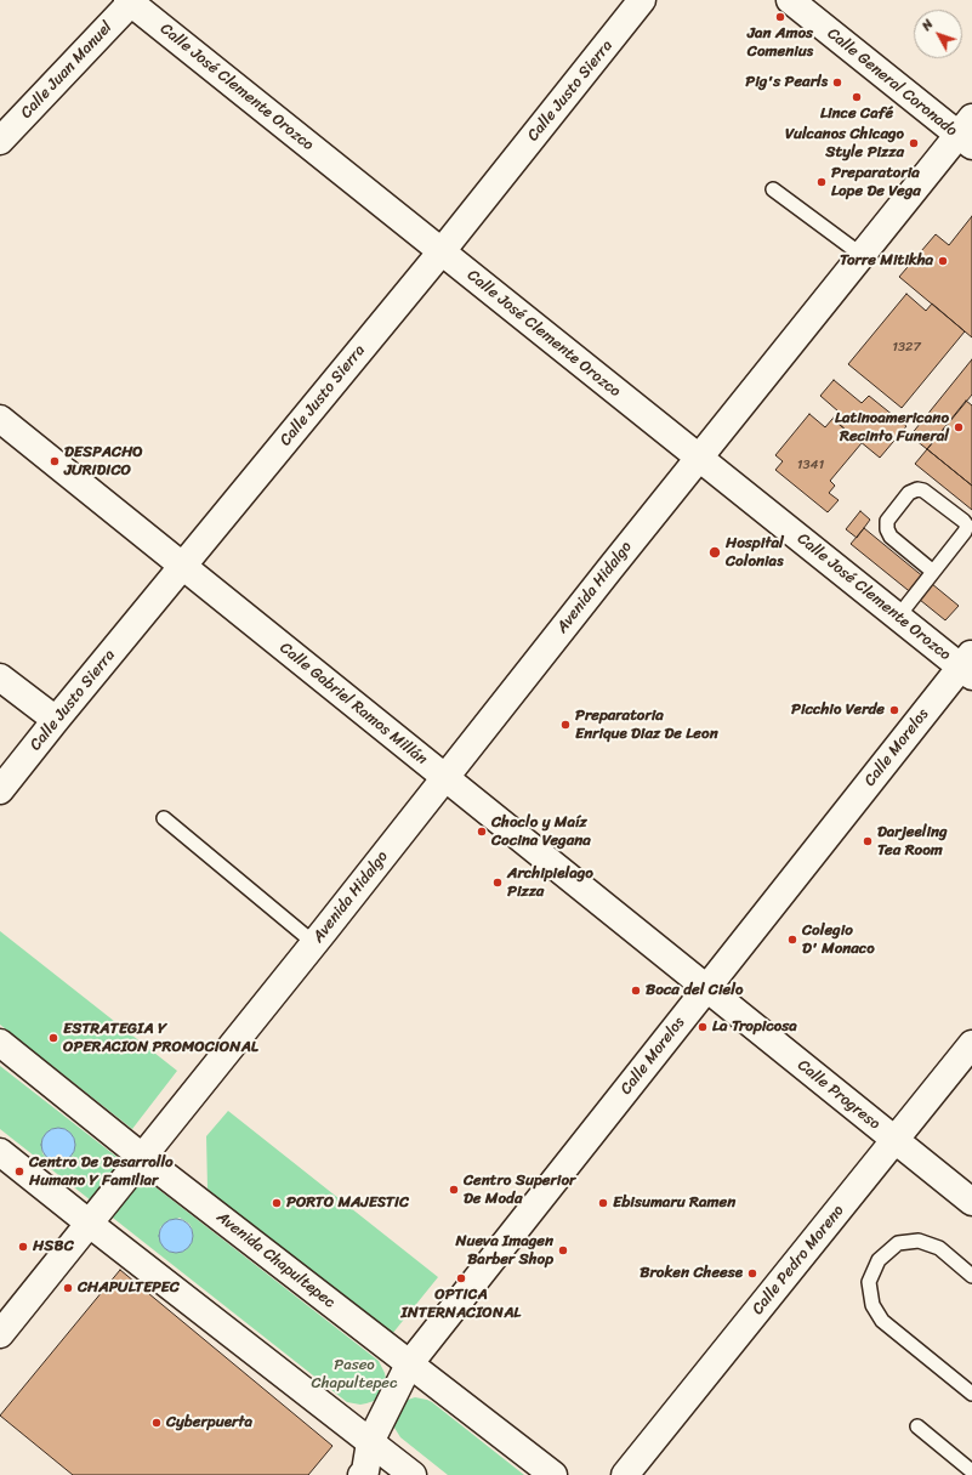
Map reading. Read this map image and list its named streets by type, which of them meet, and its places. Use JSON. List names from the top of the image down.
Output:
{
  "streets": {
    "street": [
      "Calle Juan Manuel",
      "Calle General Coronado",
      "Calle José Clemente Orozco",
      "Calle Justo Sierra",
      "Avenida Hidalgo",
      "Calle Gabriel Ramos Millán",
      "Calle Morelos",
      "Calle Progreso",
      "Avenida Chapultepec",
      "Calle Pedro Moreno"
    ]
  },
  "crossings": [
    ["Calle Juan Manuel", "Calle José Clemente Orozco"],
    ["Calle General Coronado", "Avenida Hidalgo"],
    ["Calle José Clemente Orozco", "Calle Justo Sierra"],
    ["Calle José Clemente Orozco", "Avenida Hidalgo"],
    ["Calle José Clemente Orozco", "Calle Morelos"],
    ["Calle Justo Sierra", "Calle Gabriel Ramos Millán"],
    ["Avenida Hidalgo", "Calle Gabriel Ramos Millán"],
    ["Avenida Hidalgo", "Avenida Chapultepec"],
    ["Calle Gabriel Ramos Millán", "Calle Morelos"],
    ["Calle Gabriel Ramos Millán", "Calle Progreso"],
    ["Calle Morelos", "Calle Progreso"],
    ["Calle Morelos", "Avenida Chapultepec"],
    ["Calle Progreso", "Calle Pedro Moreno"]
  ],
  "parks": ["Paseo Chapultepec"],
  "places": [
    "Jan Amos Comenius",
    "Pig's Pearls",
    "Lince Café",
    "Vulcanos Chicago Style Pizza",
    "Preparatoria Lope De Vega",
    "Torre Mitikha",
    "Latinoamericano Recinto Funeral",
    "DESPACHO JURIDICO",
    "Hospital Colonias",
    "Picchio Verde",
    "Preparatoria Enrique Diaz De Leon",
    "Choclo y Maíz Cocina Vegana",
    "Darjeeling Tea Room",
    "Archipielago Pizza",
    "Colegio D' Monaco",
    "Boca del Cielo",
    "La Tropicosa",
    "ESTRATEGIA Y OPERACION PROMOCIONAL",
    "Centro De Desarrollo Humano Y Familiar",
    "Centro Superior De Moda",
    "PORTO MAJESTIC",
    "Ebisumaru Ramen",
    "HSBC",
    "Nueva Imagen Barber Shop",
    "Broken Cheese",
    "OPTICA INTERNACIONAL",
    "CHAPULTEPEC",
    "Cyberpuerta"
  ],
  "house_numbers": ["1327", "1341"],
  "north": "top left"
}
